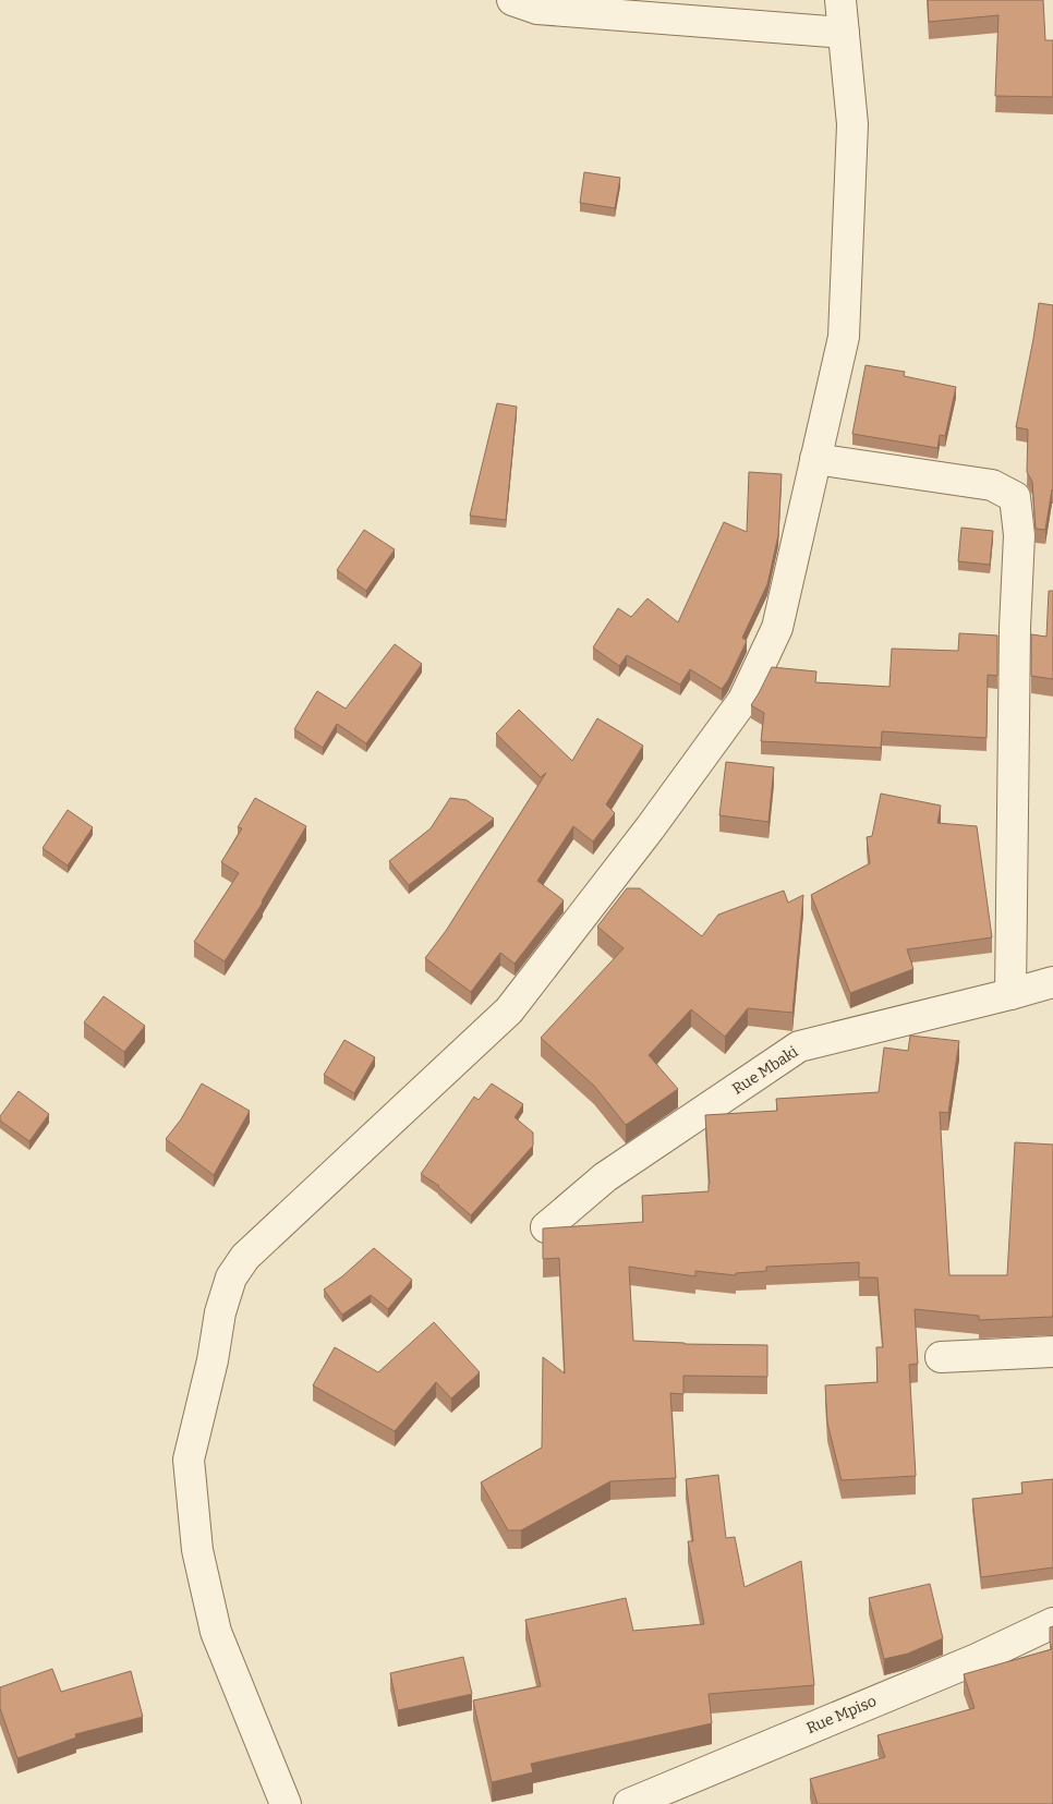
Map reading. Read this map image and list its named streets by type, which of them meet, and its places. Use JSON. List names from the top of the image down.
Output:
{
  "streets": {
    "street": ["Rue Mbaki", "Rue Mpiso"]
  }
}
